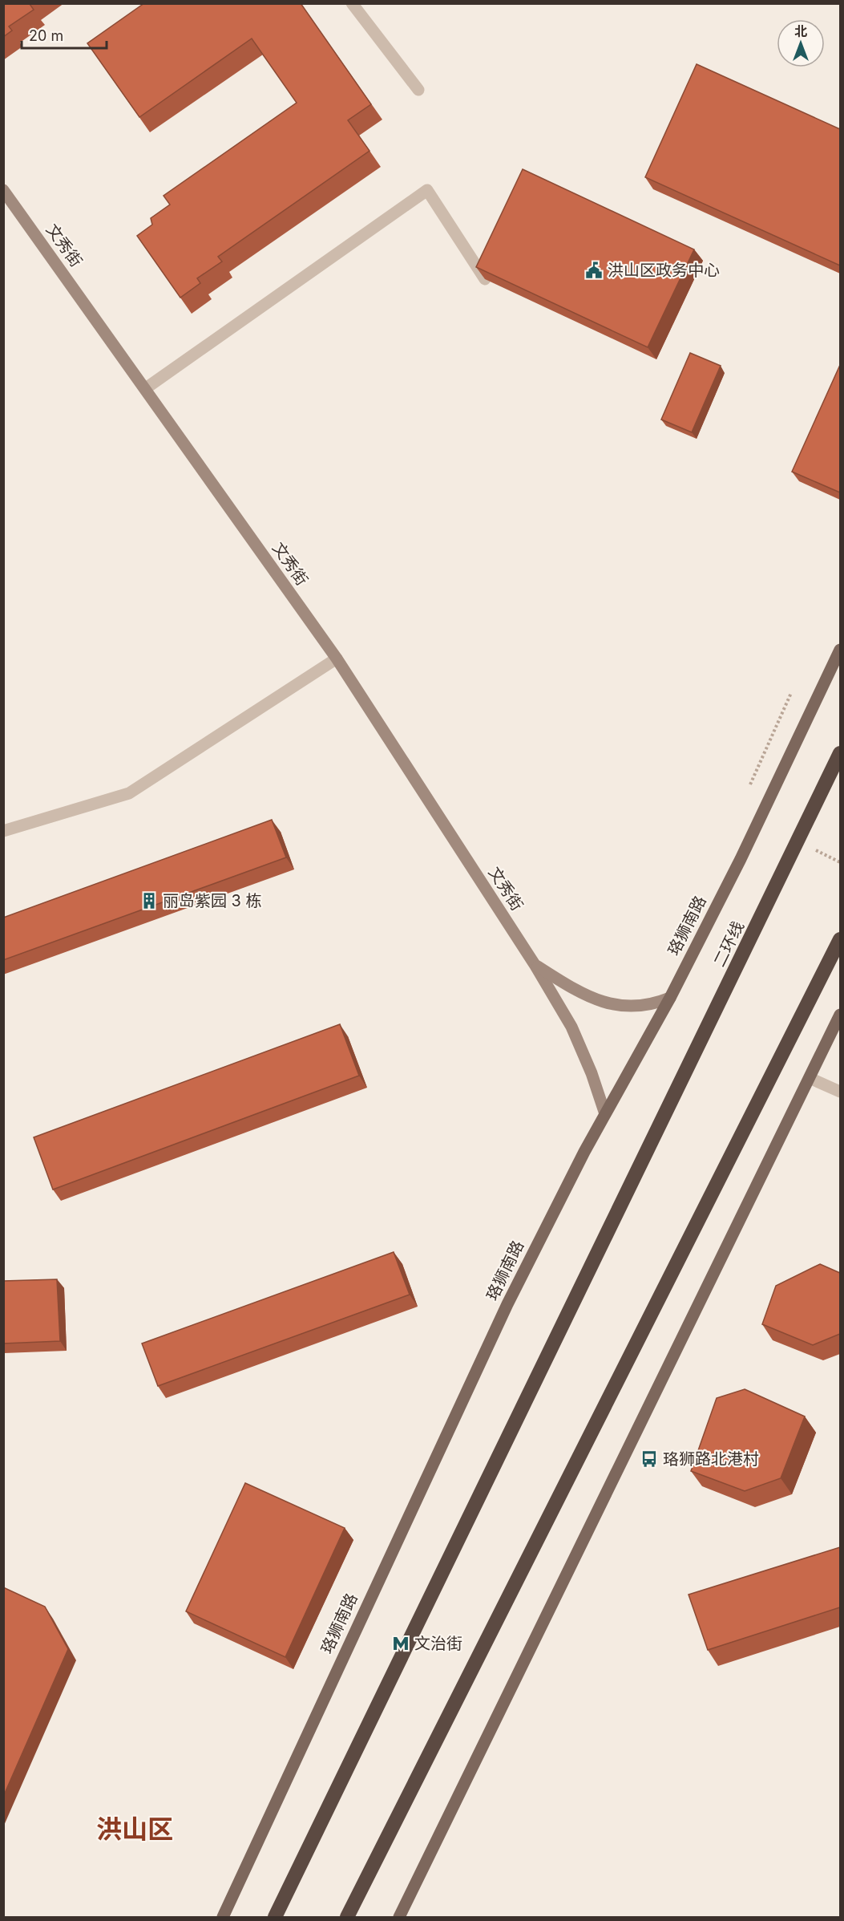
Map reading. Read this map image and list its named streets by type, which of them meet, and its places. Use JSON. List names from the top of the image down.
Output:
{
  "streets": {
    "highway": ["二环线"],
    "main road": ["珞狮南路"],
    "street": ["文秀街"]
  },
  "crossings": [
    ["文秀街", "珞狮南路"]
  ],
  "districts": ["洪山区"],
  "places": {
    "public building": ["洪山区政务中心"],
    "building": ["丽岛紫园 3 栋"],
    "bus stop": ["珞狮路北港村"],
    "metro station": ["文治街"]
  },
  "scale_bar": "20 m",
  "north": "top"
}
